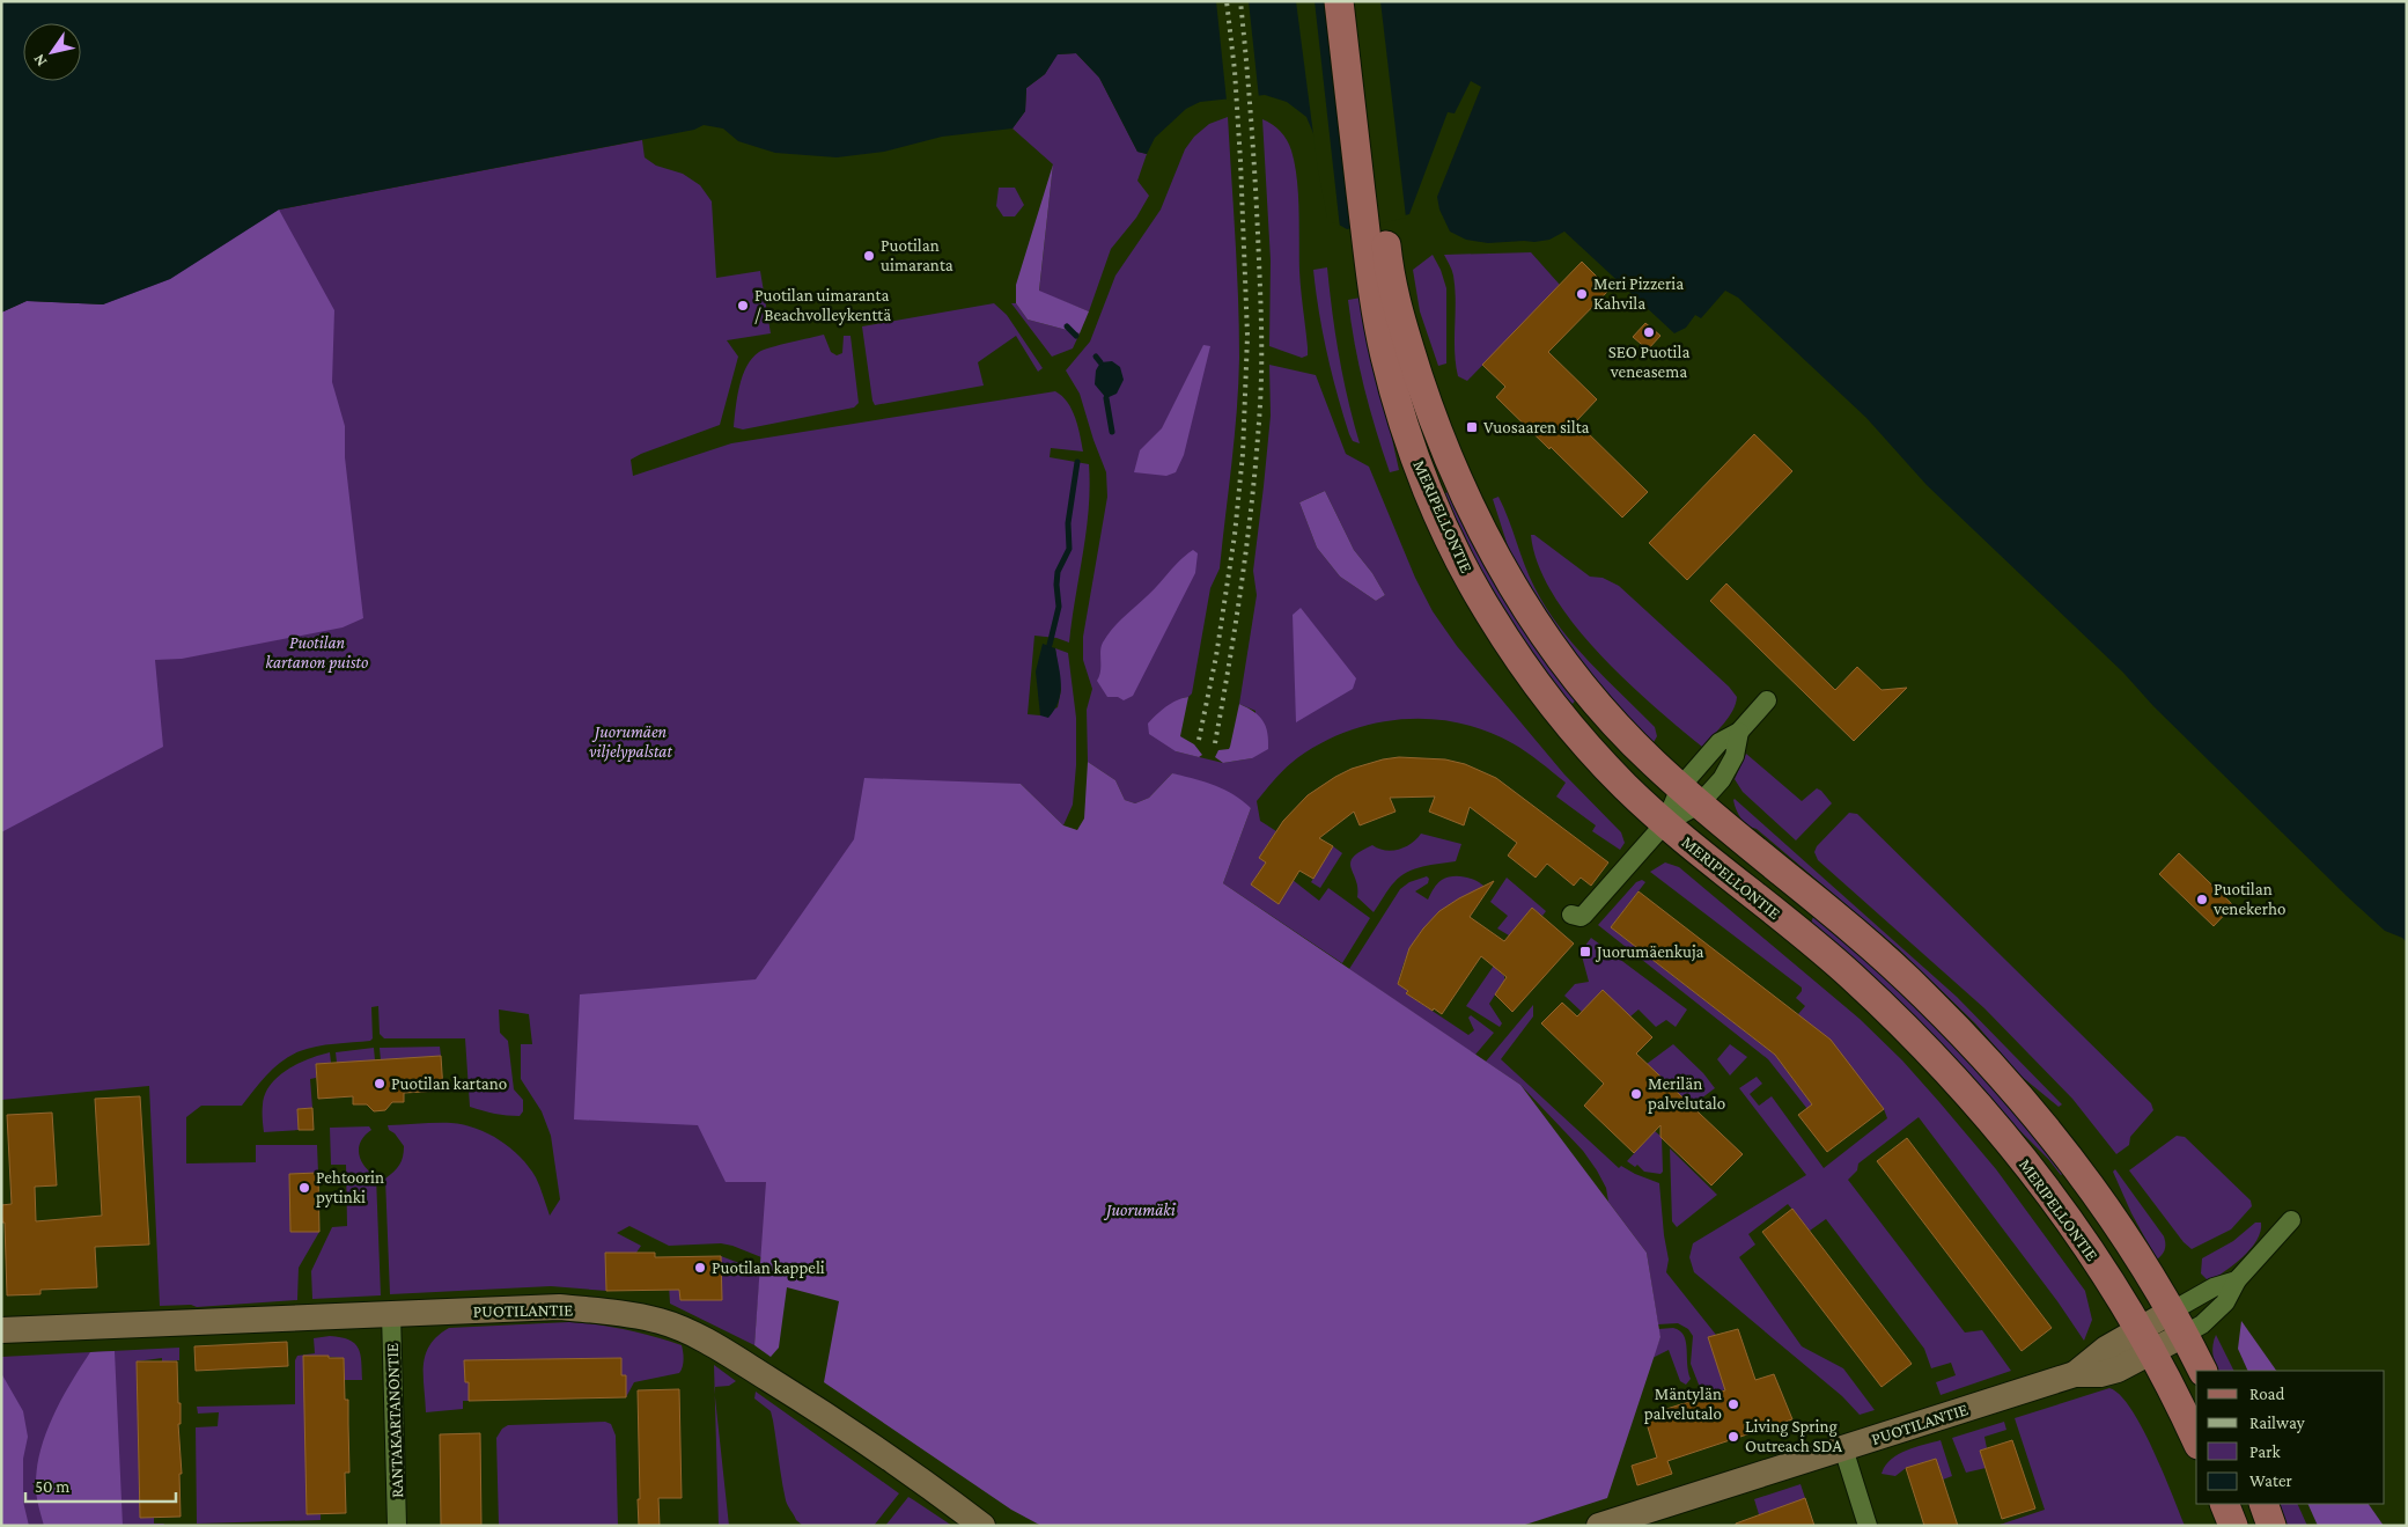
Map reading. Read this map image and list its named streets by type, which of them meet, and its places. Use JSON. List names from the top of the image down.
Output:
{
  "streets": {
    "main road": ["MERIPELLONTIE"],
    "street": ["PUOTILANTIE", "RANTAKARTANONTIE"]
  },
  "crossings": [
    ["MERIPELLONTIE", "PUOTILANTIE"],
    ["PUOTILANTIE", "RANTAKARTANONTIE"]
  ],
  "parks": ["Puotilan kartanon puisto", "Juorumäen viljelypalstat", "Juorumäki"],
  "places": {
    "other": [
      "Puotilan uimaranta",
      "Meri Pizzeria Kahvila",
      "Puotilan uimaranta / Beachvolleykenttä",
      "SEO Puotila veneasema",
      "Puotilan venekerho",
      "Puotilan kartano",
      "Merilän palvelutalo",
      "Pehtoorin pytinki",
      "Puotilan kappeli",
      "Mäntylän palvelutalo",
      "Living Spring Outreach SDA"
    ],
    "transit": ["Vuosaaren silta", "Juorumäenkuja"]
  },
  "legend": [
    "Road",
    "Railway",
    "Park",
    "Water"
  ],
  "scale_bar": "50 m",
  "north": "bottom left"
}
